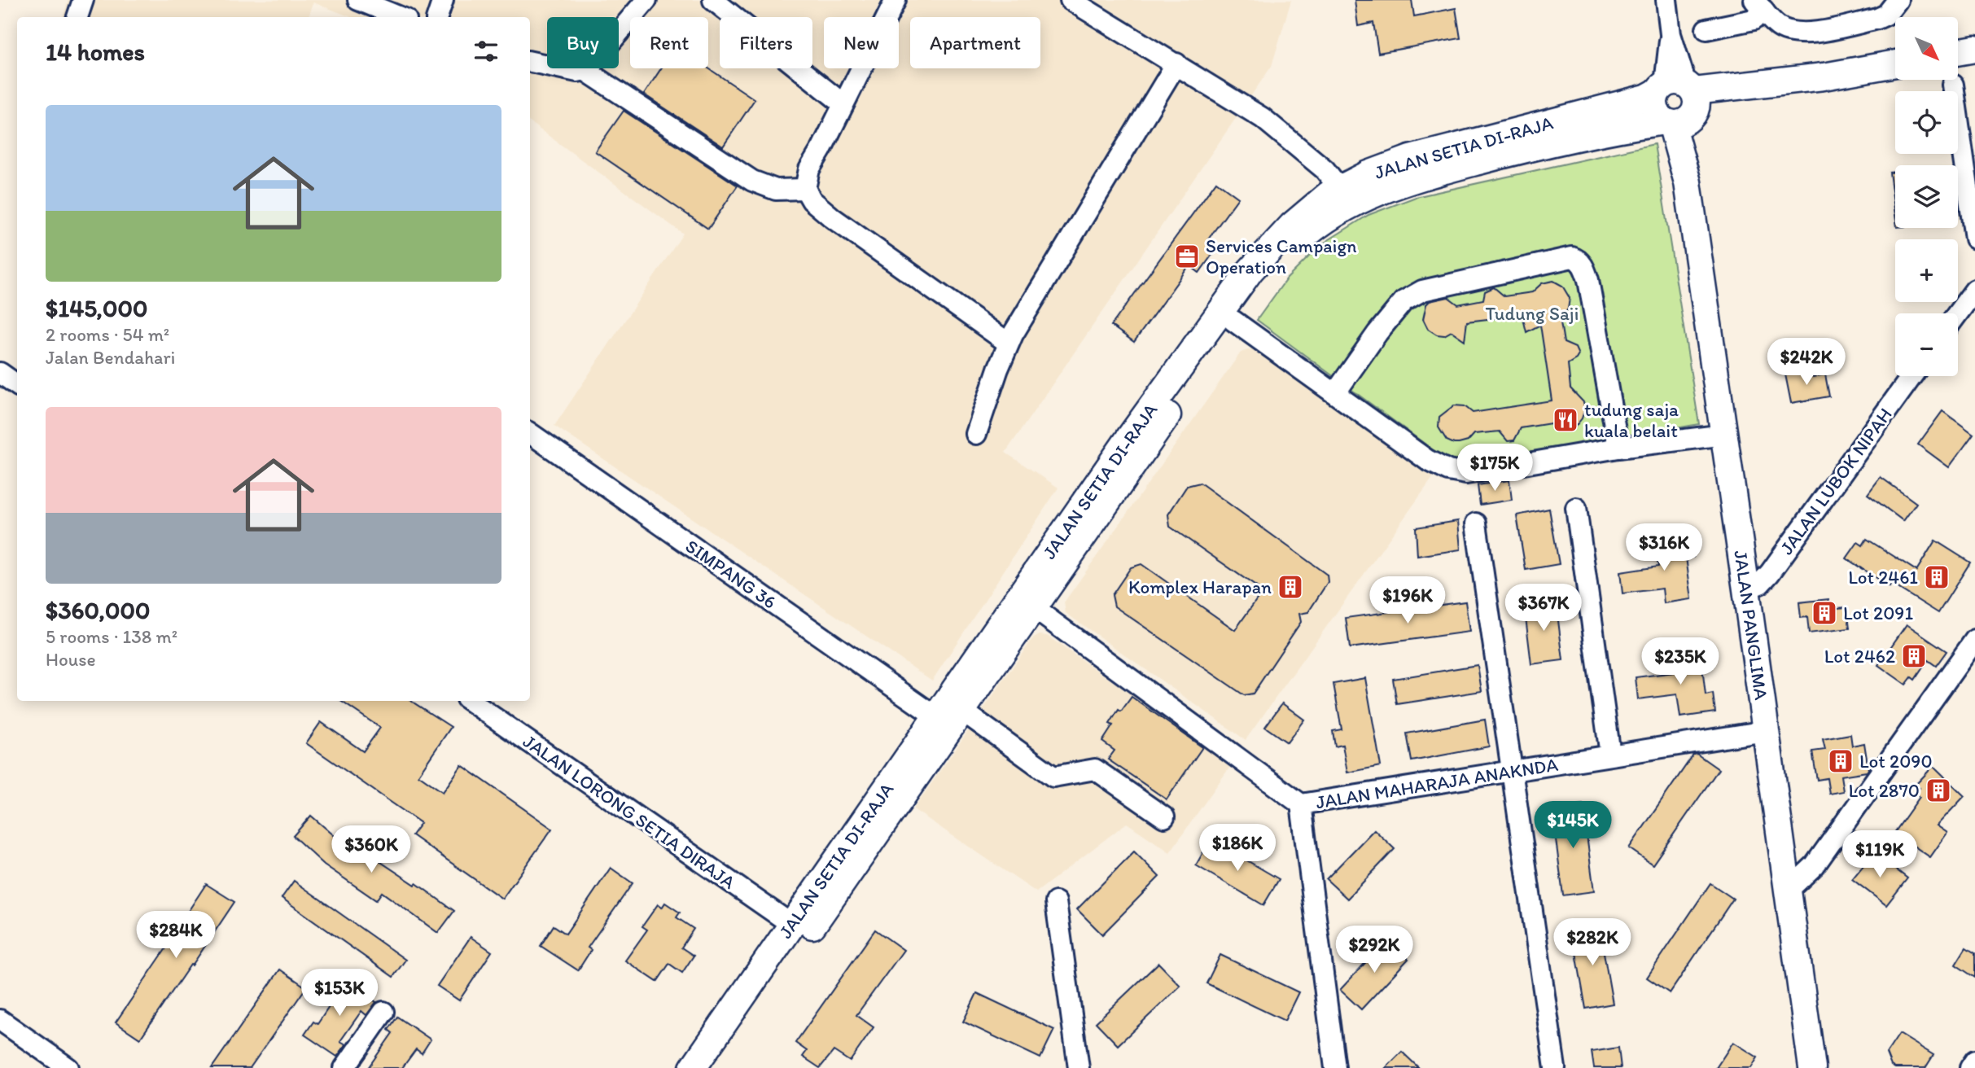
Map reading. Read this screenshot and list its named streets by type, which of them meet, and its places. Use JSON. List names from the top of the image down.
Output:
{
  "streets": {
    "main road": ["JALAN SETIA DI-RAJA", "JALAN PANGLIMA"],
    "street": [
      "JALAN LUBOK NIPAH",
      "SIMPANG 36",
      "JALAN MAHARAJA ANAKNDA",
      "JALAN LORONG SETIA DIRAJA"
    ]
  },
  "crossings": [
    ["JALAN SETIA DI-RAJA", "SIMPANG 36"],
    ["JALAN SETIA DI-RAJA", "JALAN PANGLIMA"],
    ["JALAN SETIA DI-RAJA", "JALAN MAHARAJA ANAKNDA"],
    ["JALAN SETIA DI-RAJA", "JALAN LORONG SETIA DIRAJA"],
    ["JALAN LUBOK NIPAH", "JALAN PANGLIMA"],
    ["JALAN PANGLIMA", "JALAN MAHARAJA ANAKNDA"]
  ],
  "parks": ["Tudung Saji"],
  "places": {
    "office": ["Services Campaign Operation"],
    "restaurant": ["tudung saja kuala belait"],
    "building": [
      "Lot 2461",
      "Komplex Harapan",
      "Lot 2091",
      "Lot 2462",
      "Lot 2090",
      "Lot 2870"
    ]
  },
  "north": "bottom right",
  "page": {
    "map_buttons": ["+", "−"],
    "chip": [
      "Buy",
      "Rent",
      "Filters",
      "New",
      "Apartment"
    ],
    "heading": "14 homes",
    "list": [
      {
        "name": "$145,000",
        "note": "2 rooms · 54 m² · Jalan Bendahari"
      },
      {
        "name": "$360,000",
        "note": "5 rooms · 138 m² · House"
      }
    ],
    "price": [
      "$242K",
      "$175K",
      "$316K",
      "$196K",
      "$367K",
      "$235K",
      "$145K",
      "$186K",
      "$360K",
      "$119K",
      "$284K",
      "$282K",
      "$292K",
      "$153K"
    ]
  }
}
